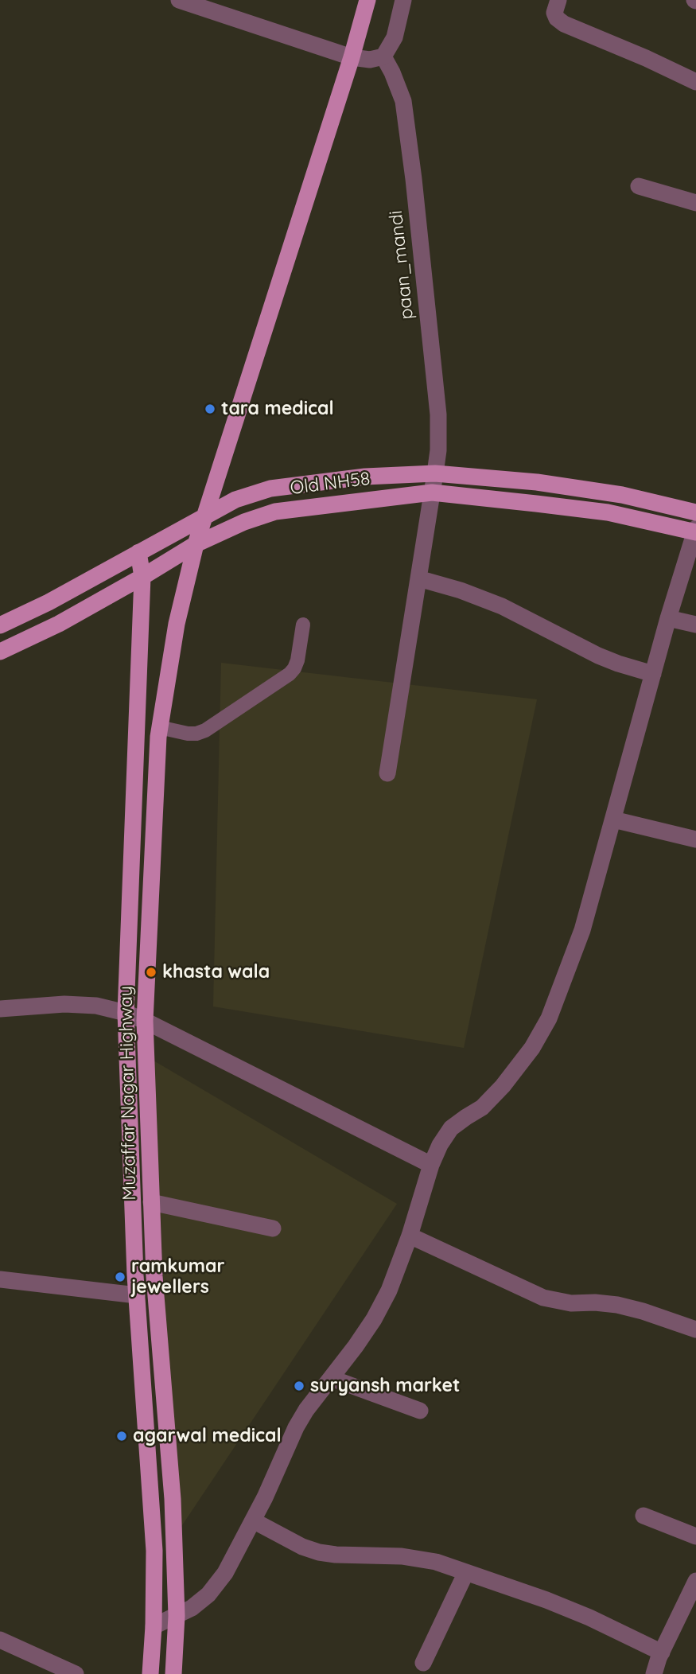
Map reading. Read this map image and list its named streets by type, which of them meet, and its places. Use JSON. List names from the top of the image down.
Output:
{
  "streets": {
    "main road": ["Old NH58", "Muzaffar Nagar Highway"],
    "street": ["paan_mandi"]
  },
  "crossings": [
    ["paan_mandi", "Old NH58"],
    ["Old NH58", "Muzaffar Nagar Highway"]
  ],
  "places": [
    "tara medical",
    "khasta wala",
    "ramkumar jewellers",
    "suryansh market",
    "agarwal medical"
  ]
}
